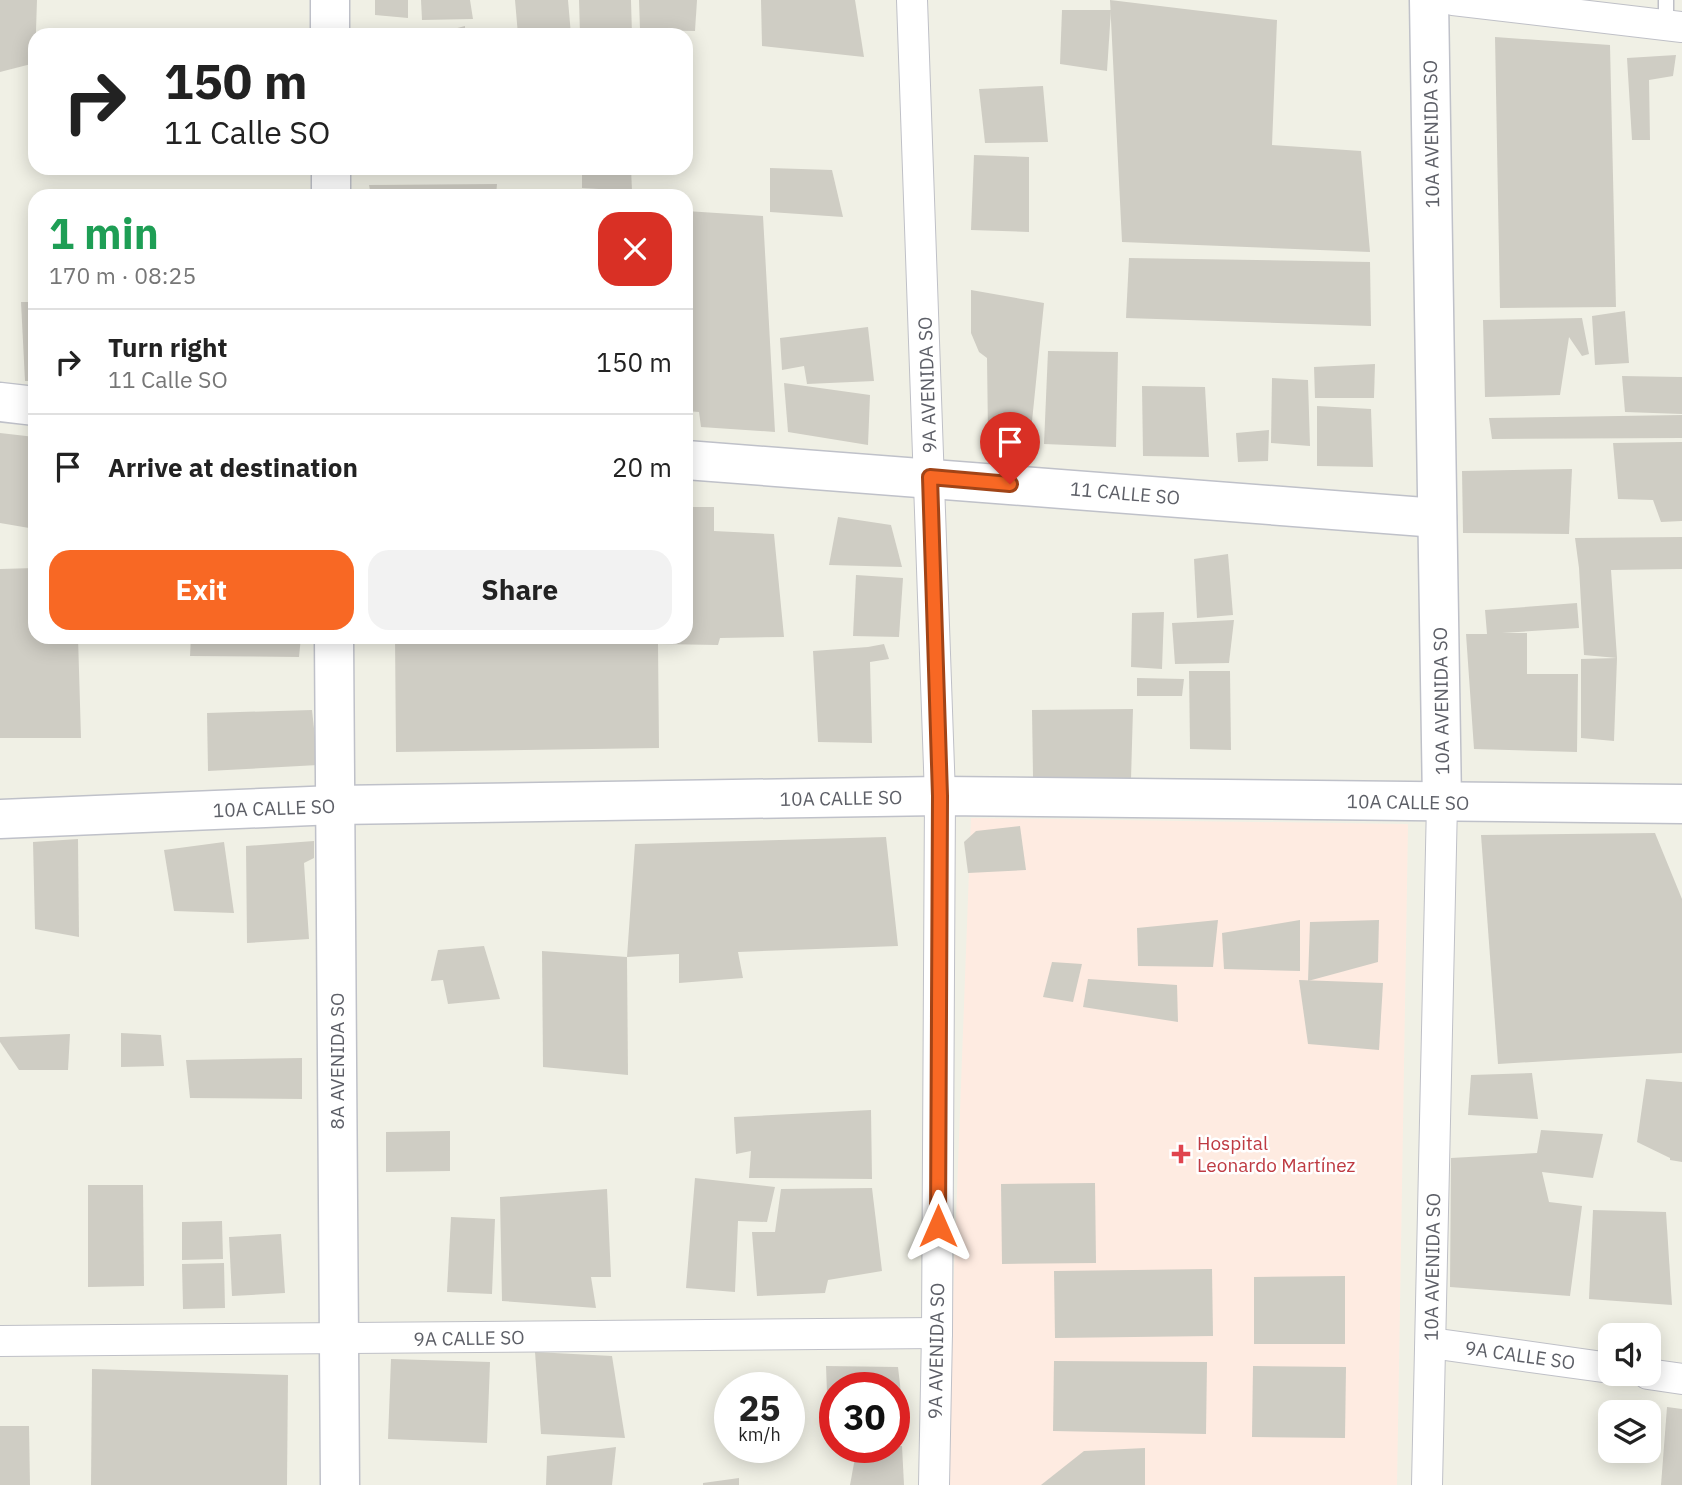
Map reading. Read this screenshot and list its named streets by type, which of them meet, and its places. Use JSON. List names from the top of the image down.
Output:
{
  "streets": {
    "street": [
      "10A AVENIDA SO",
      "9A AVENIDA SO",
      "11 CALLE SO",
      "10A CALLE SO",
      "8A AVENIDA SO",
      "9A CALLE SO"
    ]
  },
  "crossings": [
    ["10A AVENIDA SO", "11 CALLE SO"],
    ["10A AVENIDA SO", "10A CALLE SO"],
    ["10A AVENIDA SO", "9A CALLE SO"],
    ["9A AVENIDA SO", "11 CALLE SO"],
    ["9A AVENIDA SO", "10A CALLE SO"],
    ["9A AVENIDA SO", "9A CALLE SO"],
    ["10A CALLE SO", "8A AVENIDA SO"],
    ["8A AVENIDA SO", "9A CALLE SO"]
  ],
  "places": {
    "health": ["Hospital Leonardo Martínez"]
  },
  "page": {
    "turn": ["150 m", "11 Calle SO"],
    "heading": ["1 min", "170 m · 08:25"],
    "list": [
      {
        "name": "Turn right",
        "note": "11 Calle SO",
        "value": "150 m"
      },
      {
        "name": "Arrive at destination",
        "value": "20 m"
      }
    ],
    "buttons": ["Exit", "Share"],
    "speed": "25 km/h",
    "limit": "30"
  }
}
